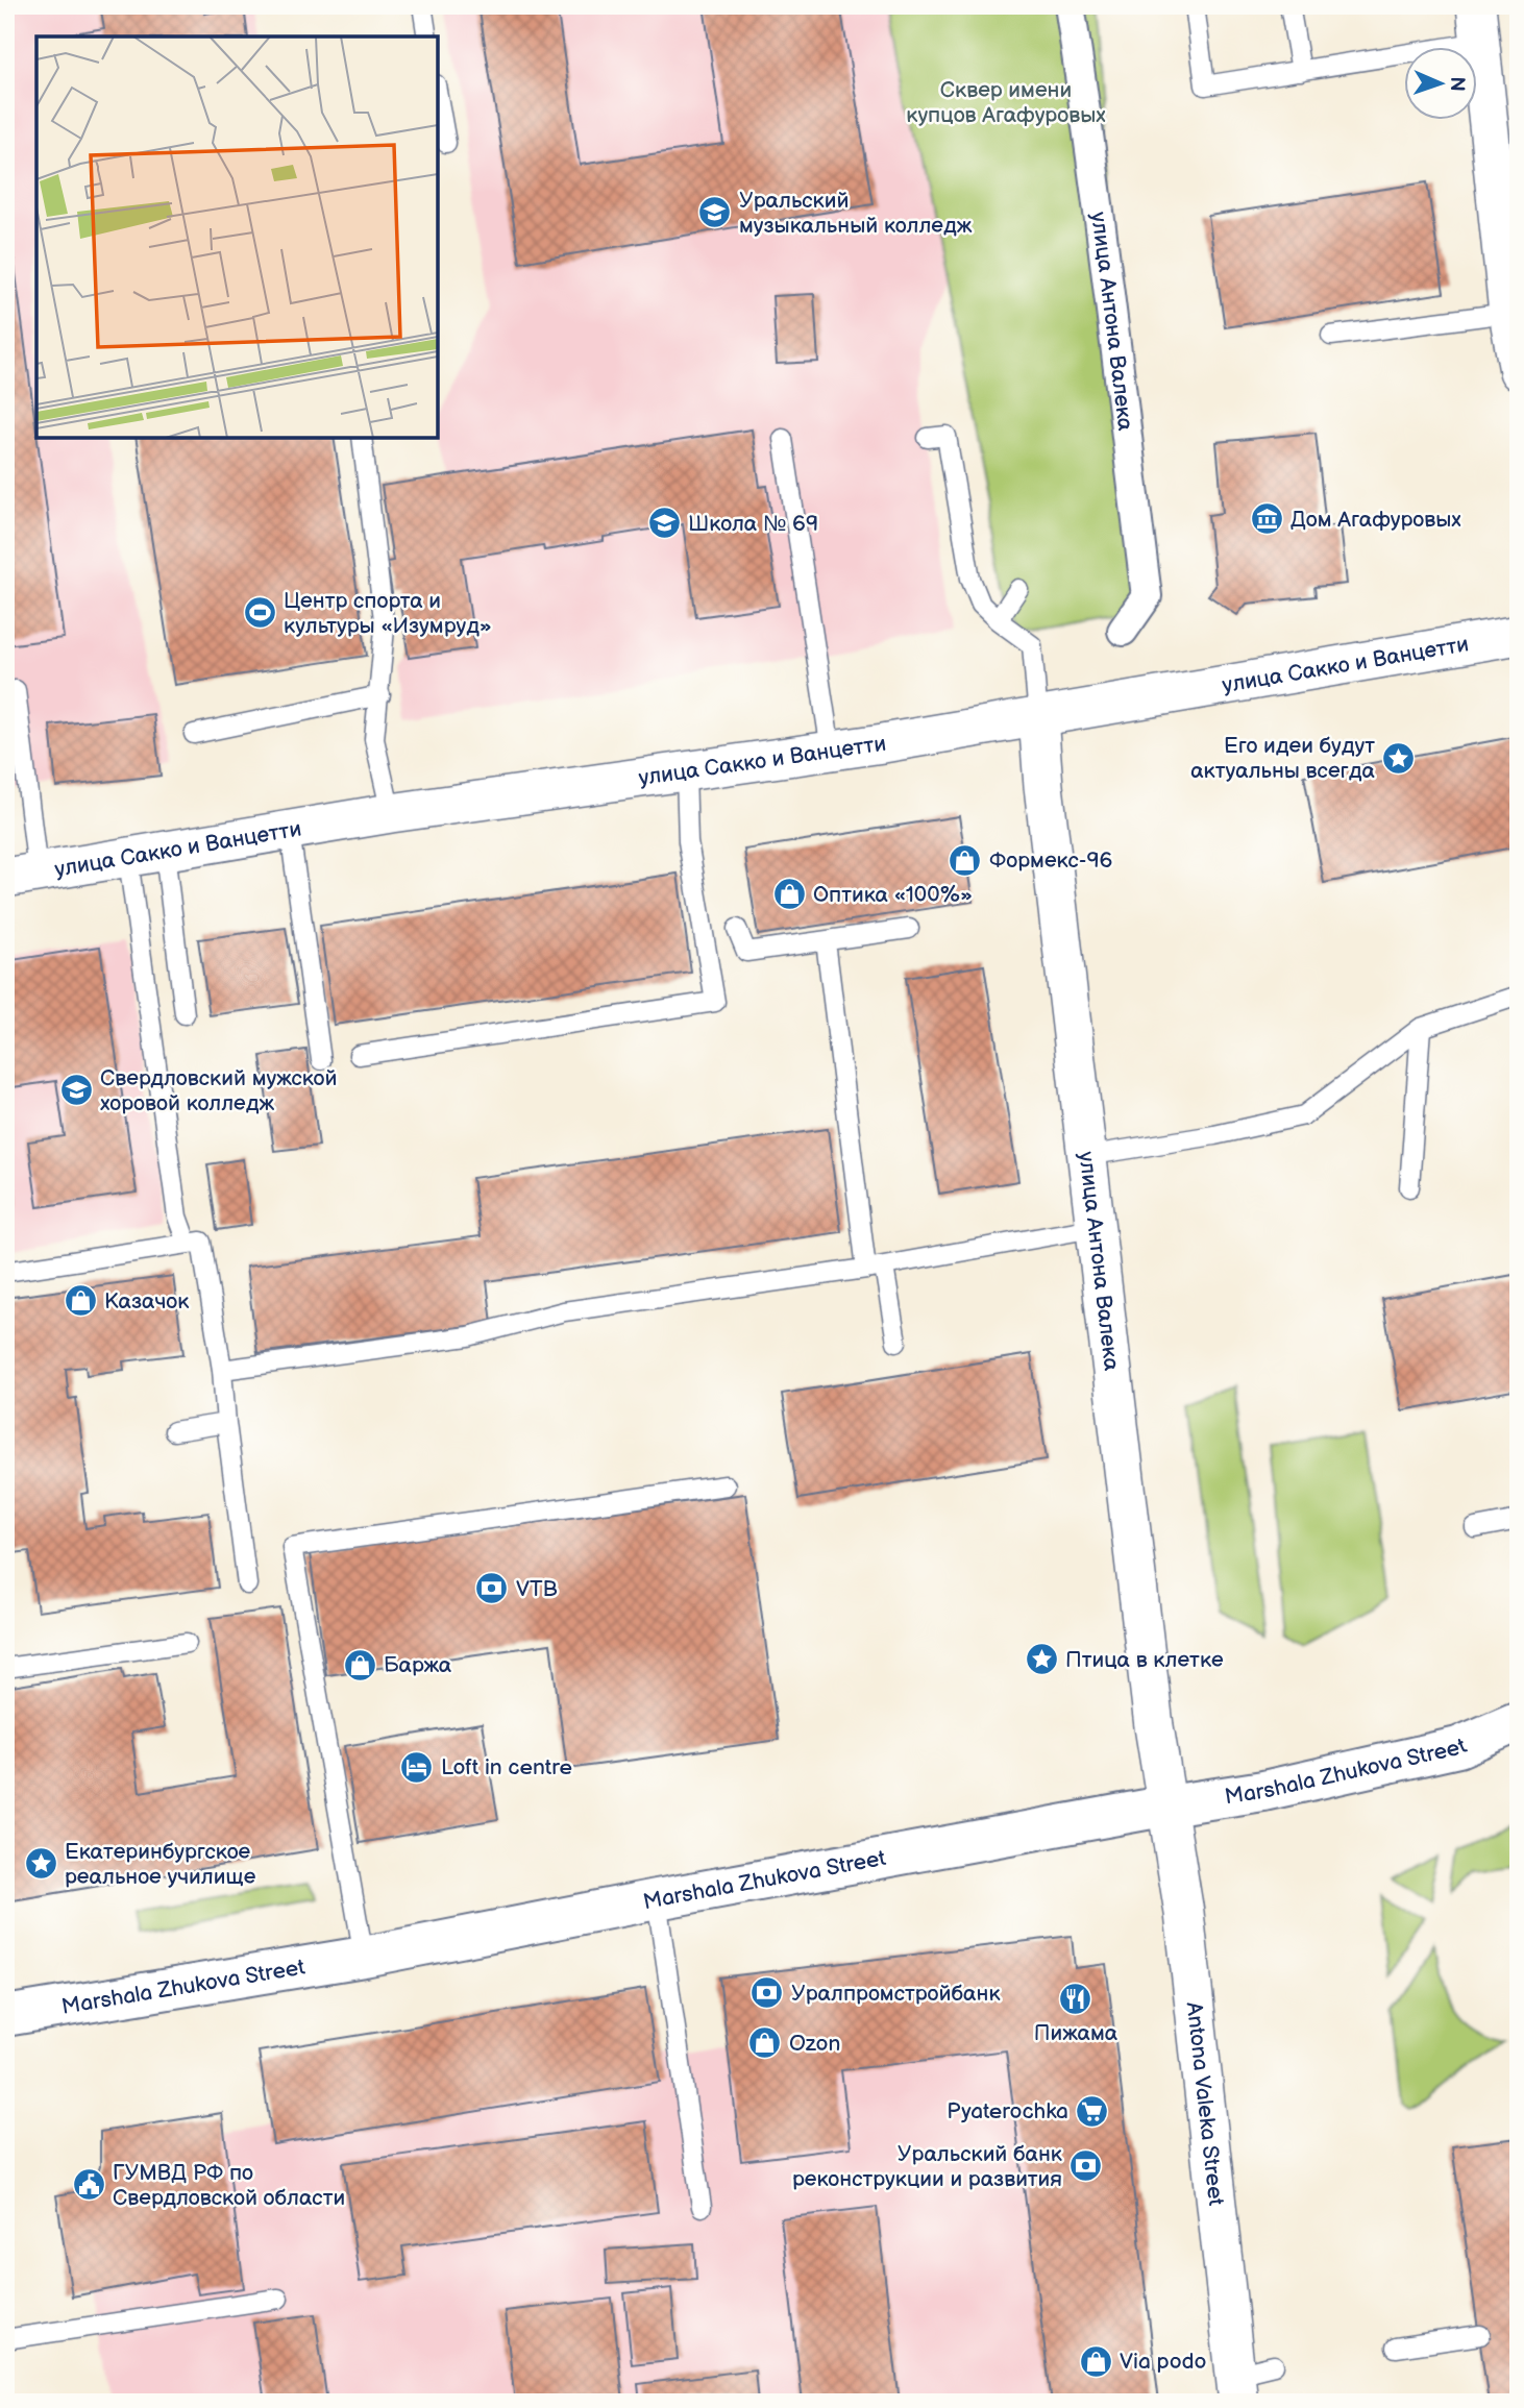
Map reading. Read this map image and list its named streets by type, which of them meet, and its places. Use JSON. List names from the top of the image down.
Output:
{
  "streets": {
    "street": [
      "улица Антона Валека",
      "улица Сакко и Ванцетти",
      "Marshala Zhukova Street",
      "Antona Valeka Street"
    ]
  },
  "crossings": [
    ["улица Антона Валека", "улица Сакко и Ванцетти"],
    ["улица Антона Валека", "Marshala Zhukova Street"],
    ["улица Антона Валека", "Antona Valeka Street"],
    ["Marshala Zhukova Street", "Antona Valeka Street"]
  ],
  "parks": ["Сквер имени купцов Агафуровых"],
  "places": {
    "school or university": ["Уральский музыкальный колледж", "Школа № 69", "Свердловский мужской хоровой колледж"],
    "museum": ["Дом Агафуровых"],
    "sports": ["Центр спорта и культуры «Изумруд»"],
    "place": ["Его идеи будут актуальны всегда", "Птица в клетке", "Екатеринбургское реальное училище"],
    "shop": [
      "Формекс-96",
      "Оптика «100%»",
      "Казачок",
      "Баржа",
      "Ozon",
      "Via podo"
    ],
    "bank": ["VTB", "Уралпромстройбанк", "Уральский банк реконструкции и развития"],
    "hotel": ["Loft in centre"],
    "restaurant": ["Пижама"],
    "supermarket": ["Pyaterochka"],
    "public building": ["ГУМВД РФ по Свердловской области"]
  },
  "north": "right"
}
